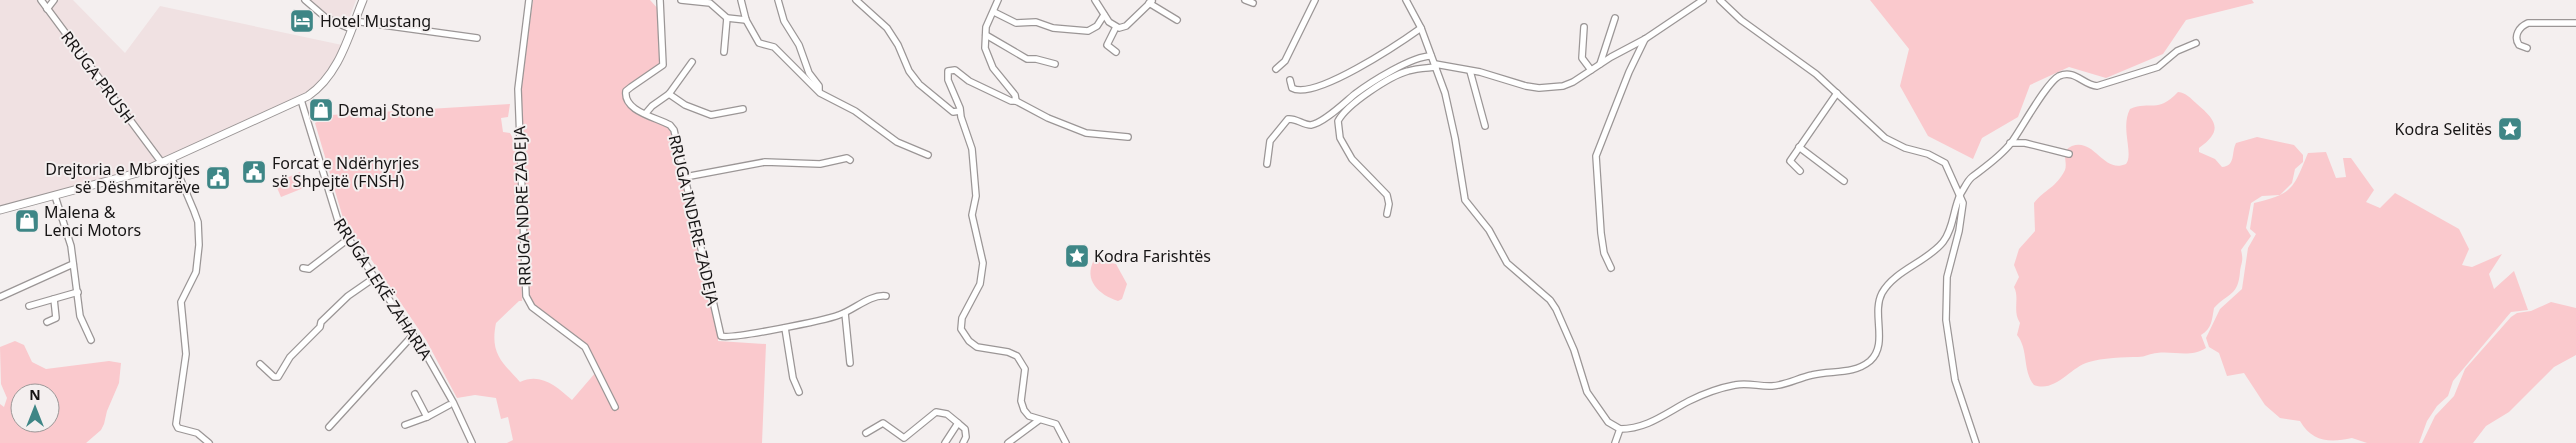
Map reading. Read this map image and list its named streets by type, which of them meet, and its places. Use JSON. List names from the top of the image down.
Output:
{
  "streets": {
    "street": [
      "RRUGA PRUSH",
      "RRUGA NDRE ZADEJA",
      "RRUGA INDERE ZADEJA",
      "RRUGA LEKË ZAHARIA"
    ]
  },
  "places": {
    "hotel": ["Hotel Mustang"],
    "shop": ["Demaj Stone", "Malena & Lenci Motors"],
    "place": ["Kodra Selitës", "Kodra Farishtës"],
    "public building": ["Forcat e Ndërhyrjes së Shpejtë (FNSH)", "Drejtoria e Mbrojtjes së Dëshmitarëve"]
  },
  "north": "top"
}
